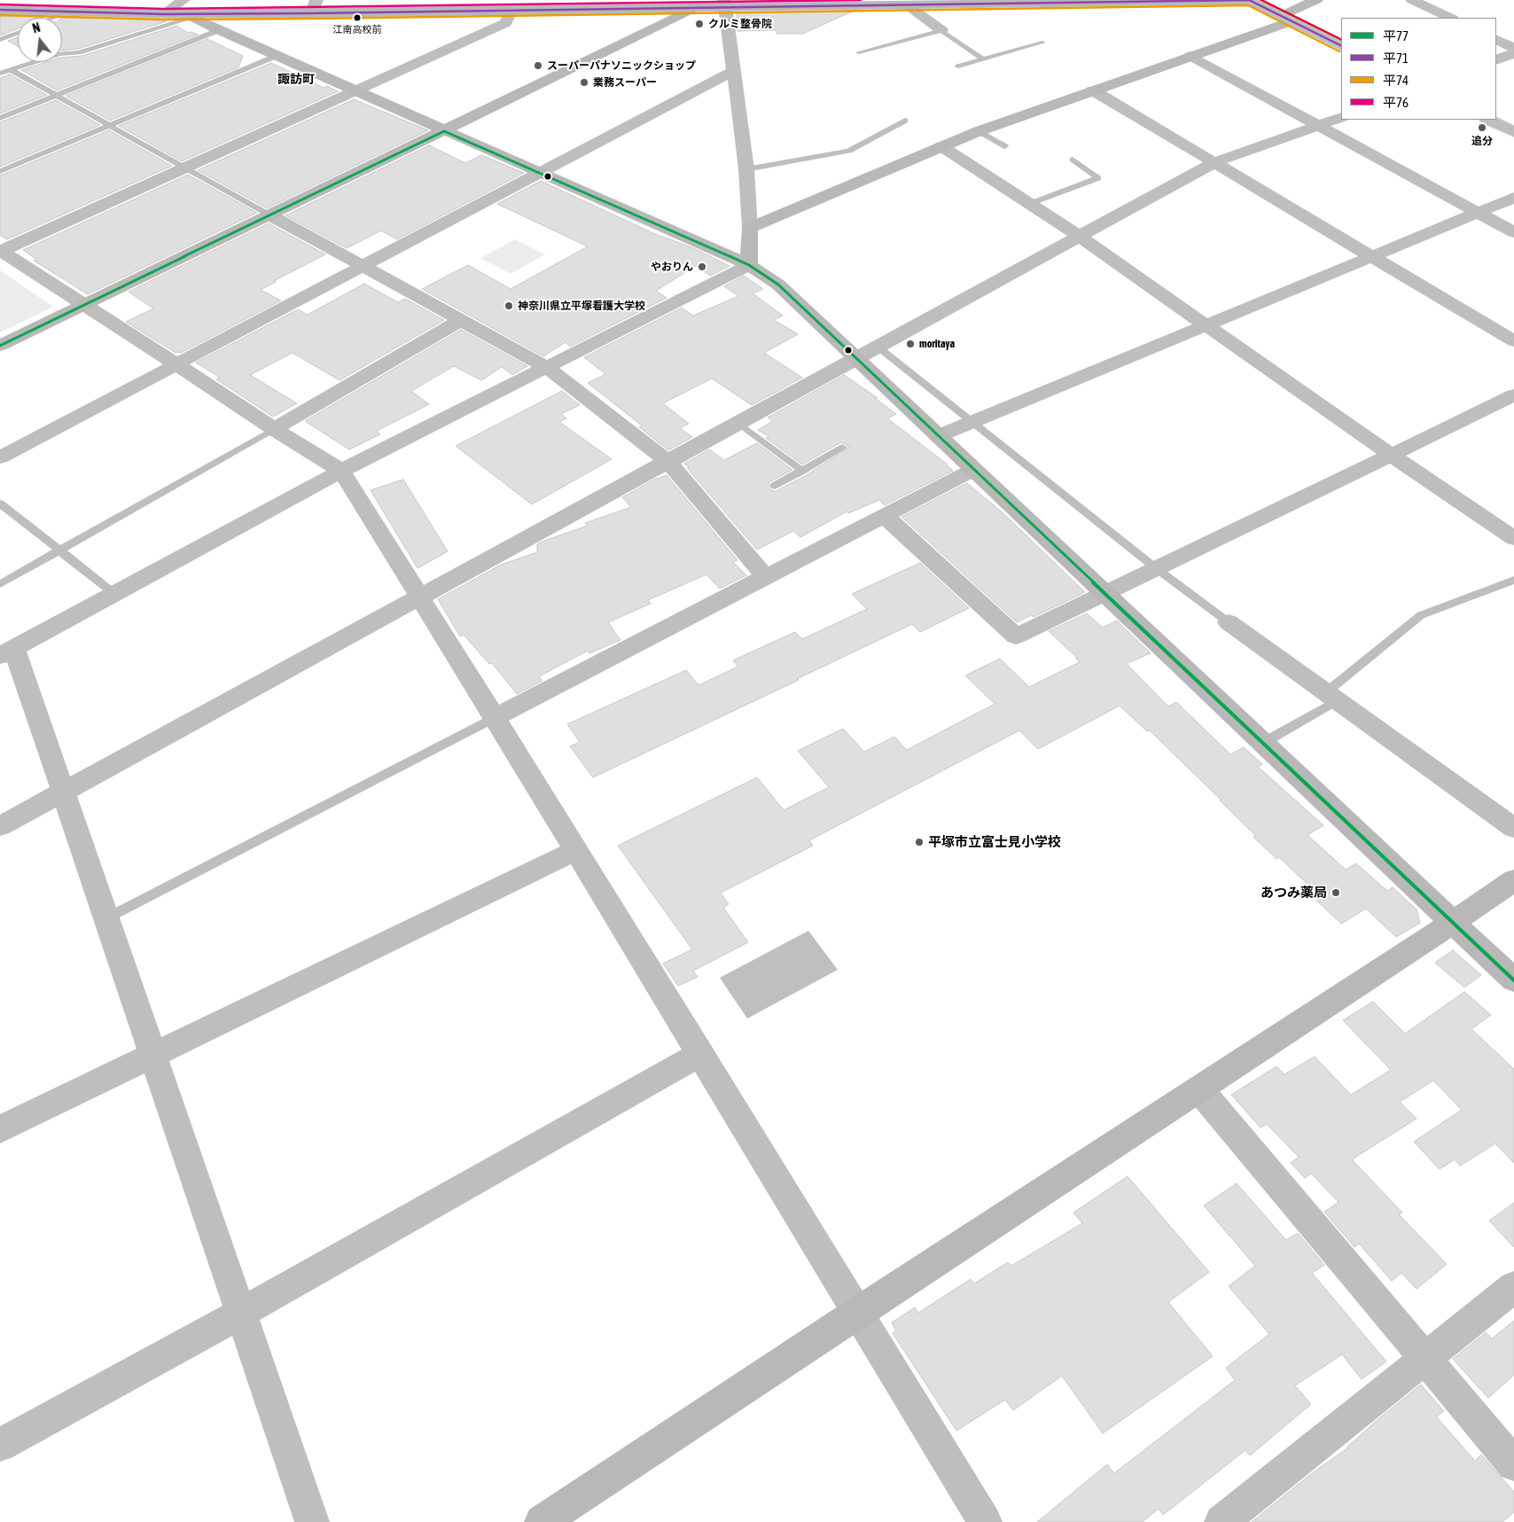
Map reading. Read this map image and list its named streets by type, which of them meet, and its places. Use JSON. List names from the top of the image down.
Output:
{
  "districts": ["諏訪町"],
  "places": [
    "江南高校前",
    "クルミ整骨院",
    "スーパーパナソニックショップ",
    "業務スーパー",
    "追分",
    "やおりん",
    "神奈川県立平塚看護大学校",
    "moritaya",
    "平塚市立富士見小学校",
    "あつみ薬局"
  ],
  "lines": [
    "transit line 平71",
    "transit line 平76",
    "transit line 平74",
    "transit line 平77"
  ],
  "legend": [
    "平77",
    "平71",
    "平74",
    "平76"
  ],
  "north": "top"
}
